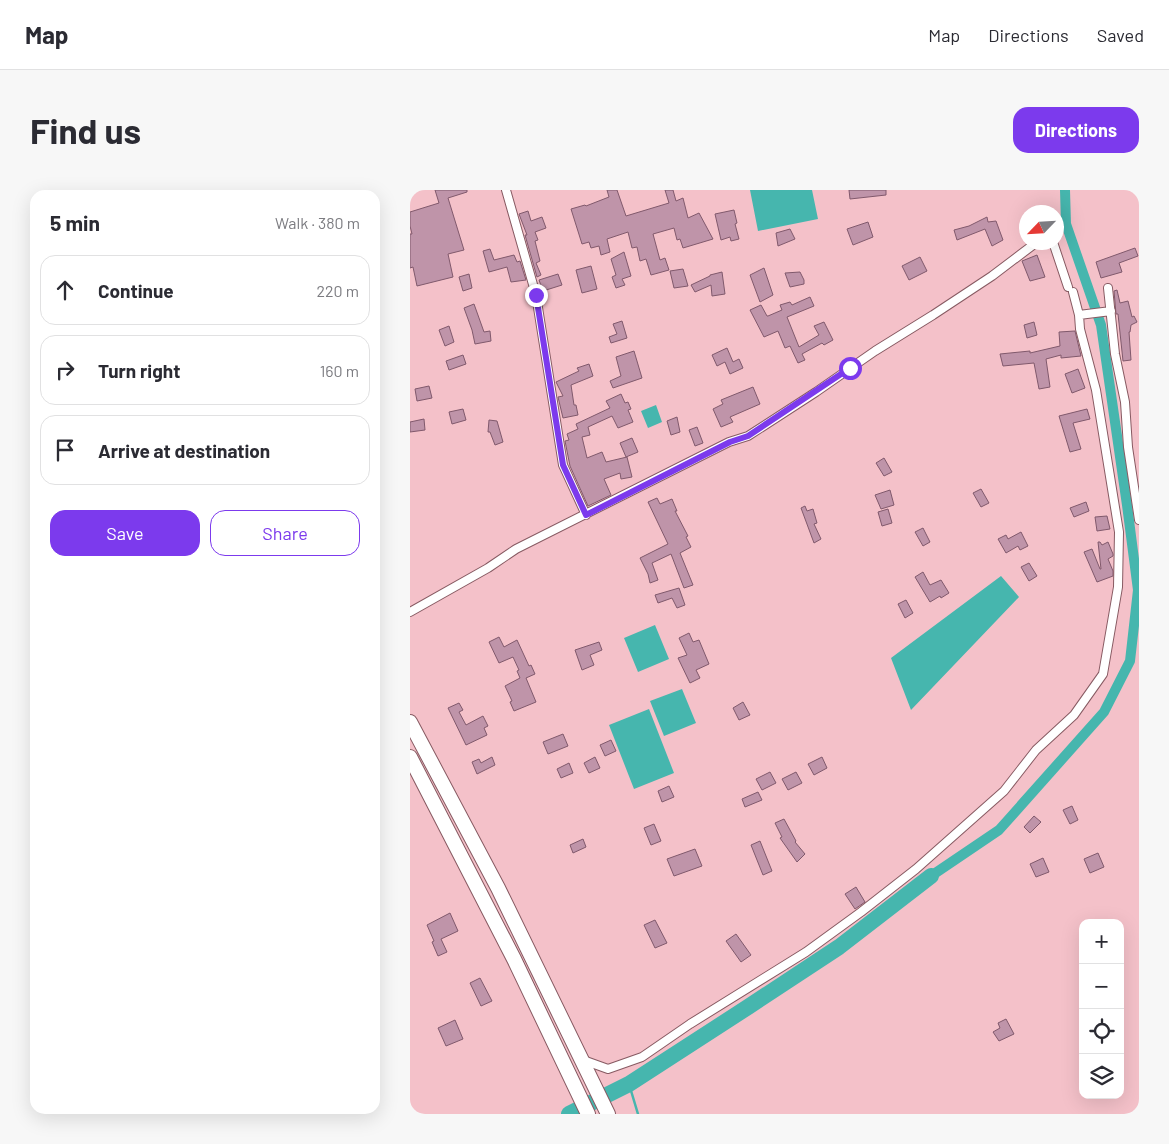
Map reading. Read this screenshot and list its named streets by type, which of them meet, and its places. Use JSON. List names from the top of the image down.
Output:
{
  "north": "bottom left",
  "page": {
    "header": "Map",
    "nav": ["Map", "Directions", "Saved"],
    "buttons": [
      "Directions",
      ["Save", "Share"]
    ],
    "title": "Find us",
    "heading": ["5 min", "Walk · 380 m"],
    "list": [
      ["Continue", "220 m"],
      ["Turn right", "160 m"],
      "Arrive at destination"
    ],
    "map_buttons": ["+", "−"]
  }
}
